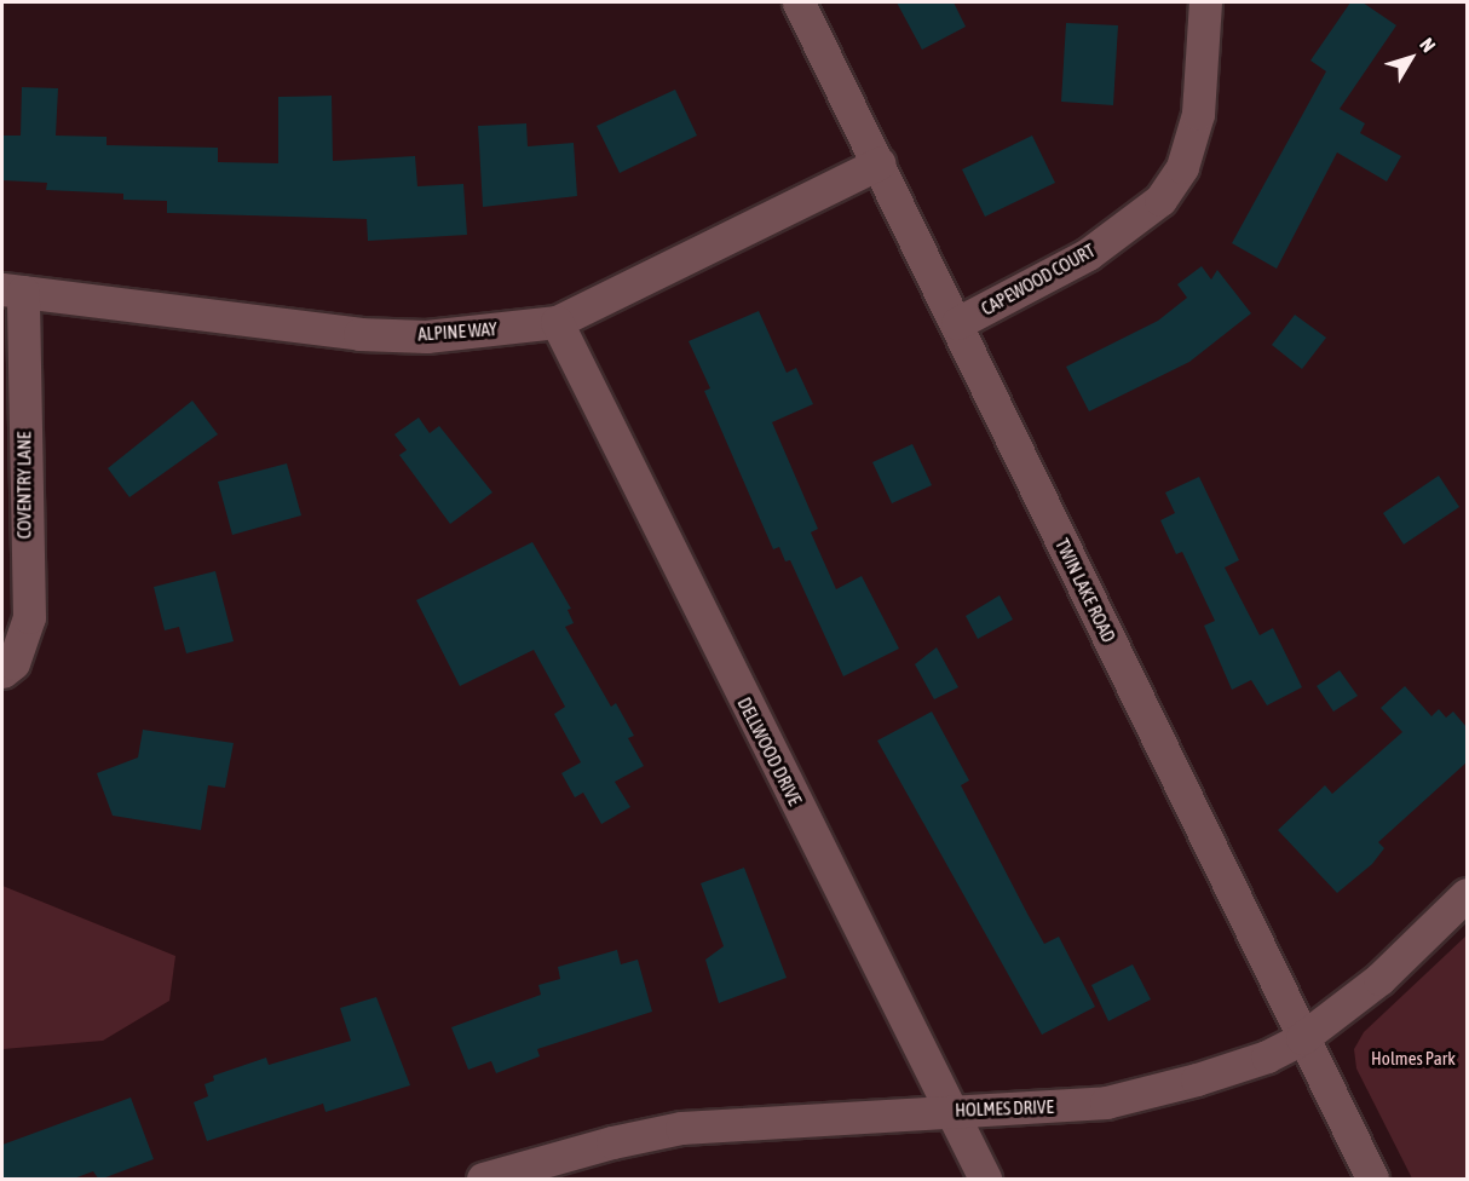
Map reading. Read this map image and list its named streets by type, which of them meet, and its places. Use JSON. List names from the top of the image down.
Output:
{
  "streets": {
    "street": [
      "CAPEWOOD COURT",
      "ALPINE WAY",
      "COVENTRY LANE",
      "TWIN LAKE ROAD",
      "DELLWOOD DRIVE",
      "HOLMES DRIVE"
    ]
  },
  "crossings": [
    ["CAPEWOOD COURT", "TWIN LAKE ROAD"],
    ["ALPINE WAY", "COVENTRY LANE"],
    ["ALPINE WAY", "TWIN LAKE ROAD"],
    ["ALPINE WAY", "DELLWOOD DRIVE"],
    ["TWIN LAKE ROAD", "HOLMES DRIVE"],
    ["DELLWOOD DRIVE", "HOLMES DRIVE"]
  ],
  "parks": ["Holmes Park"],
  "north": "top right"
}
